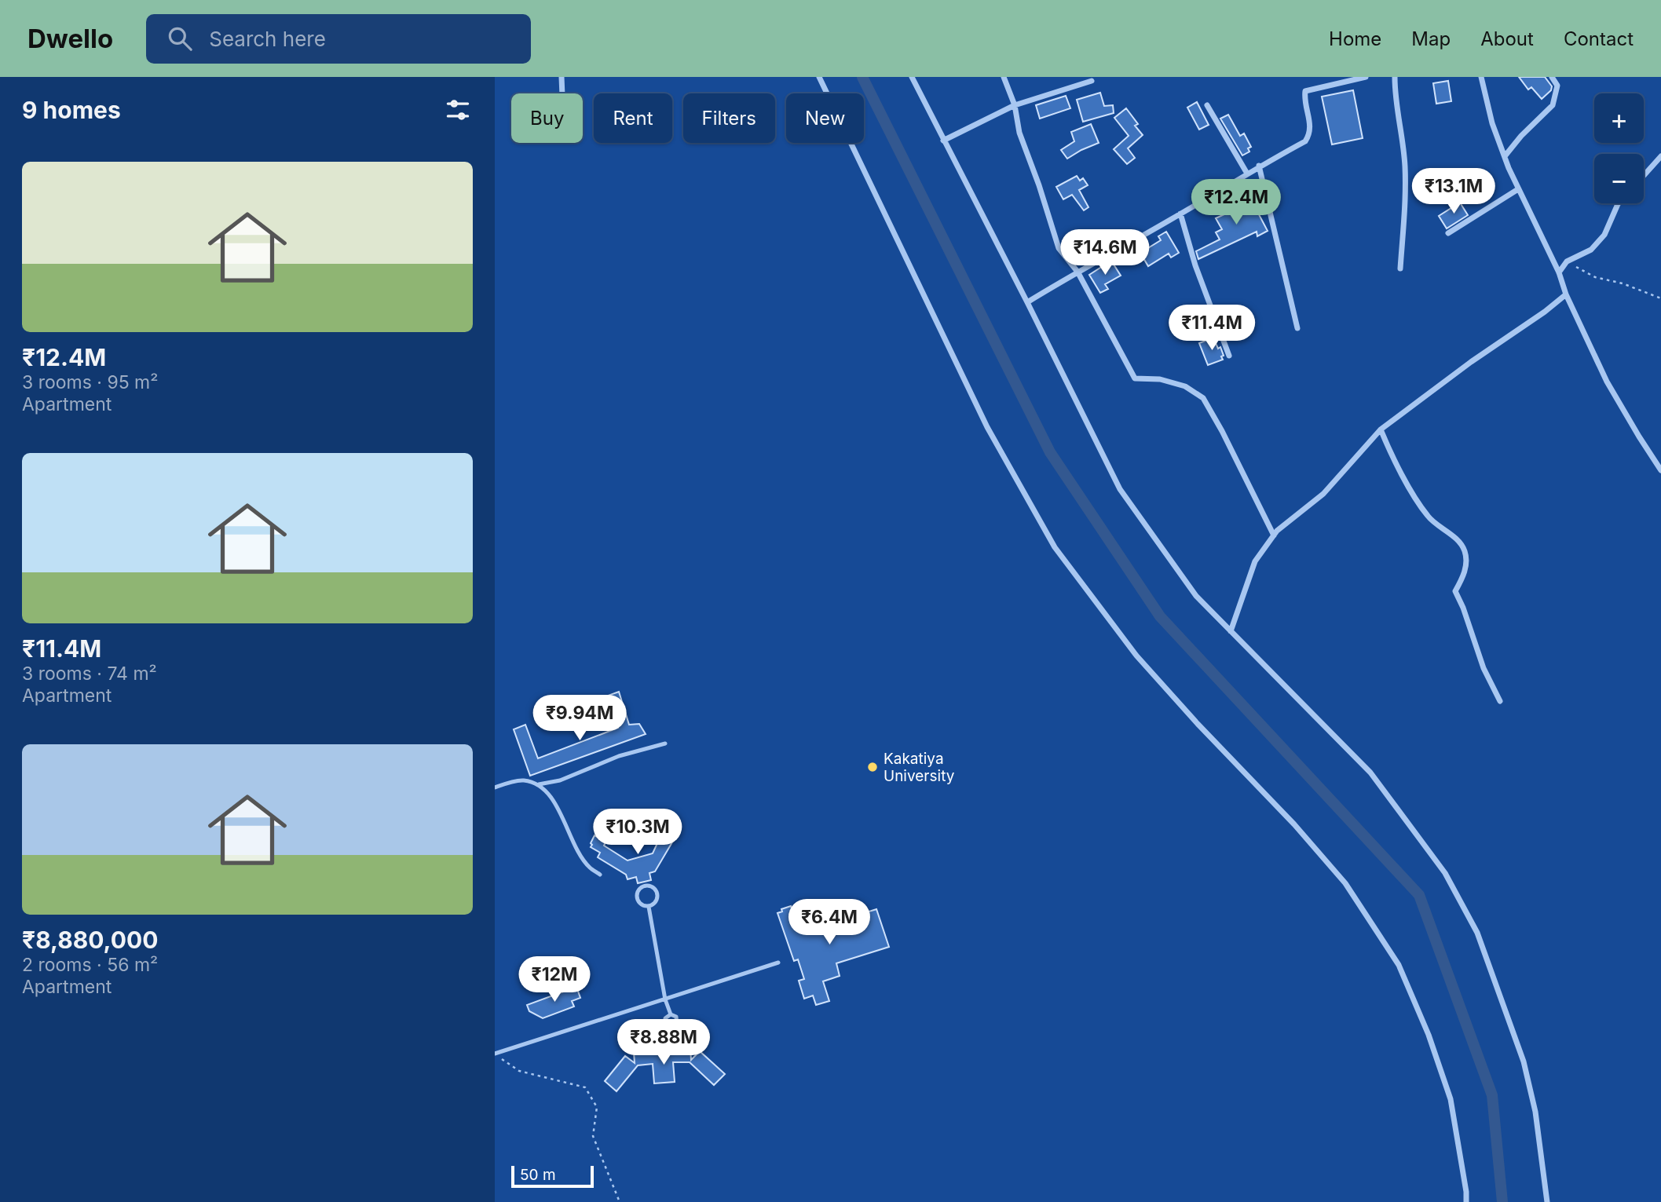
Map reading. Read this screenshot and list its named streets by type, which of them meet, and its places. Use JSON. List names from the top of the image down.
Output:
{
  "places": ["Kakatiya University"],
  "scale_bar": "50 m",
  "page": {
    "header": "Dwello",
    "search": "Search here",
    "nav": [
      "Home",
      "Map",
      "About",
      "Contact"
    ],
    "heading": "9 homes",
    "map_buttons": ["+", "−"],
    "chip": [
      "Buy",
      "Rent",
      "Filters",
      "New"
    ],
    "list": [
      {
        "name": "₹12.4M",
        "note": "3 rooms · 95 m² · Apartment"
      },
      {
        "name": "₹11.4M",
        "note": "3 rooms · 74 m² · Apartment"
      },
      {
        "name": "₹8,880,000",
        "note": "2 rooms · 56 m² · Apartment"
      }
    ],
    "price": [
      "₹13.1M",
      "₹12.4M",
      "₹14.6M",
      "₹11.4M",
      "₹9.94M",
      "₹10.3M",
      "₹6.4M",
      "₹12M",
      "₹8.88M"
    ],
    "scale": "50 m"
  }
}
